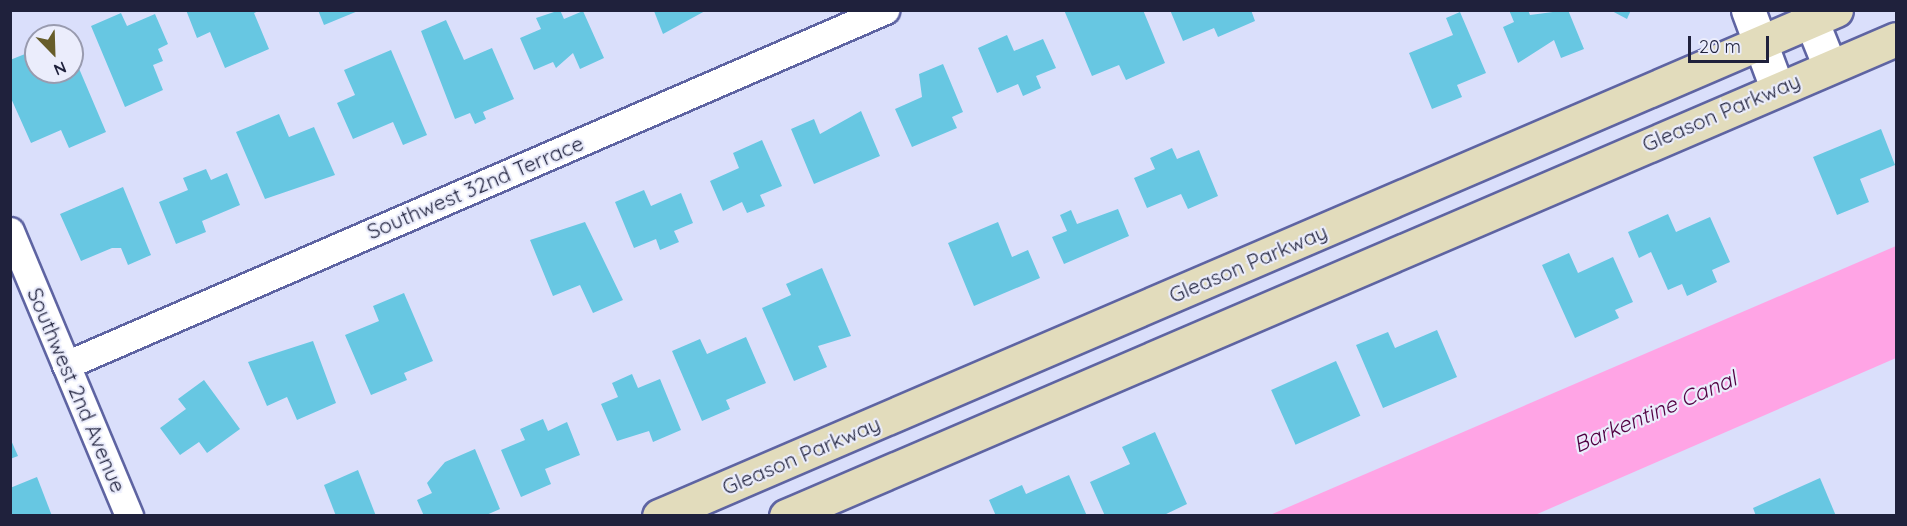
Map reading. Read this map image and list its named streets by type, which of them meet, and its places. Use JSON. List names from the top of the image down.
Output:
{
  "streets": {
    "main road": ["Gleason Parkway"],
    "street": ["Southwest 32nd Terrace", "Southwest 2nd Avenue"]
  },
  "crossings": [
    ["Southwest 32nd Terrace", "Southwest 2nd Avenue"]
  ],
  "water": ["Barkentine Canal"],
  "scale_bar": "20 m",
  "north": "bottom right"
}
